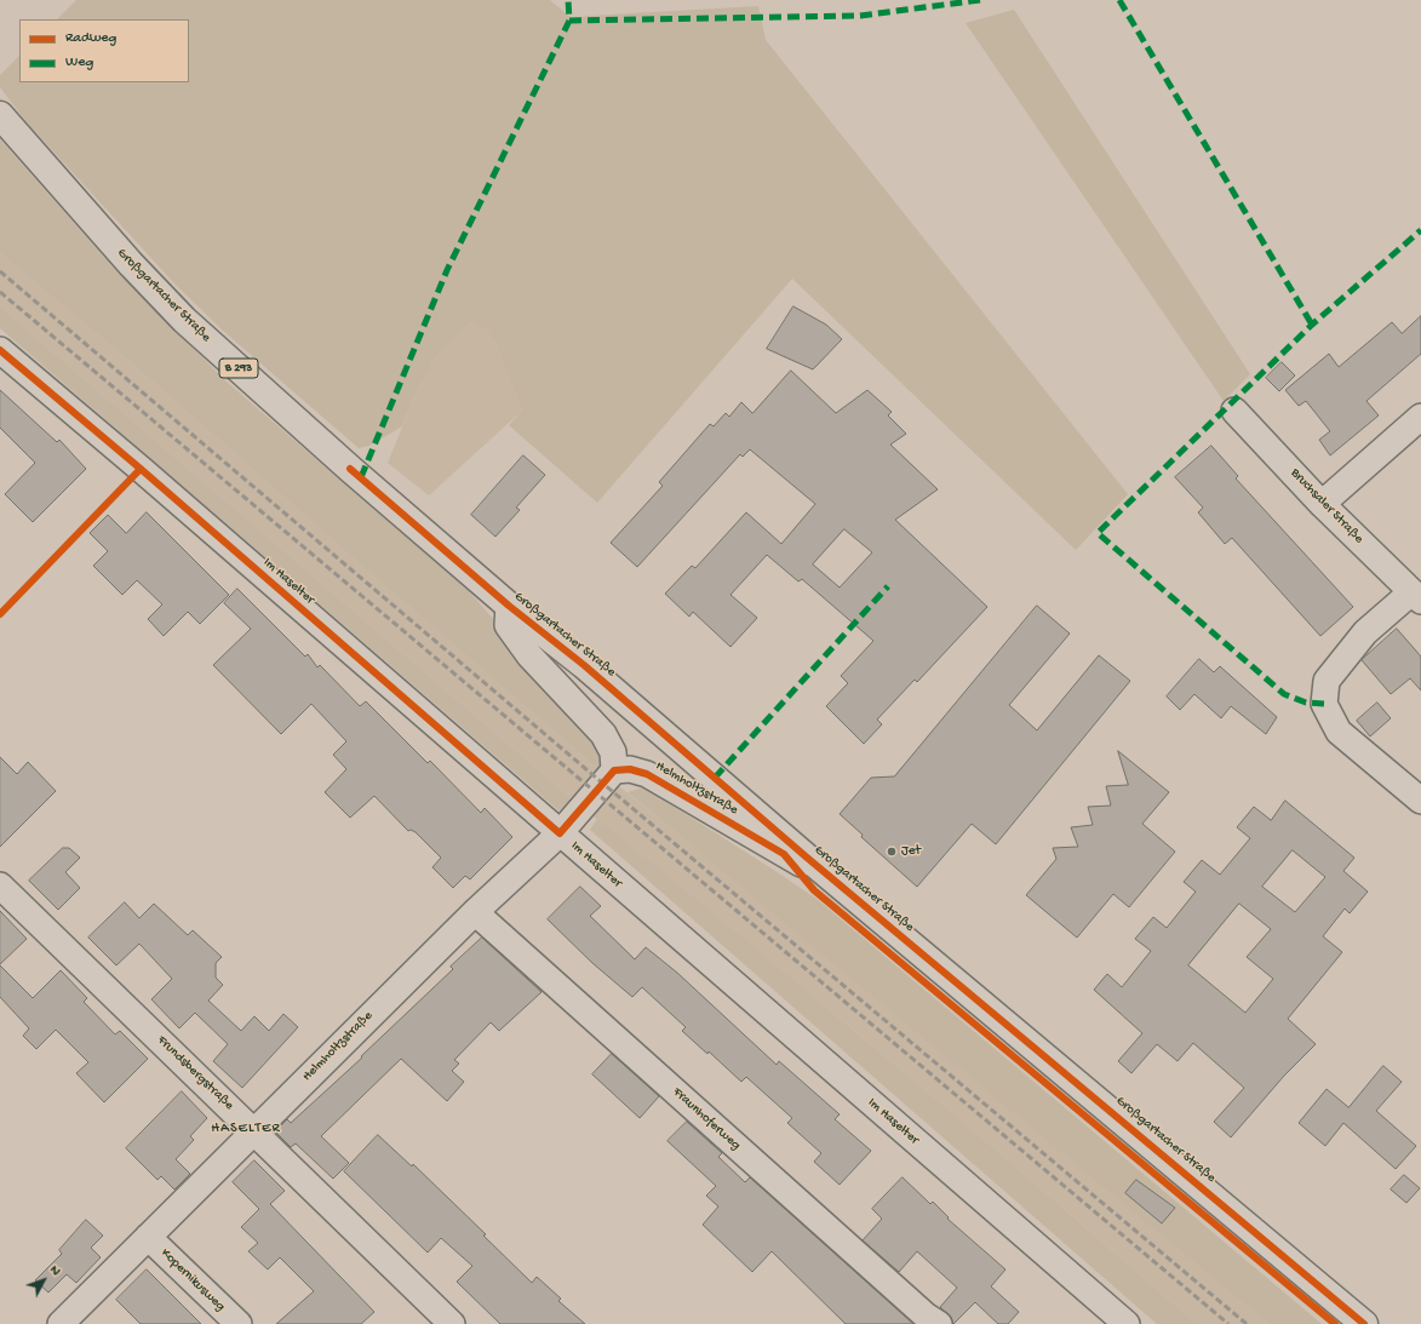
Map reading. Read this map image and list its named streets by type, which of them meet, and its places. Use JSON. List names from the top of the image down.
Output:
{
  "streets": {
    "main road": ["Großgartacher Straße", "B 293"],
    "street": [
      "Bruchsaler Straße",
      "Im Haselter",
      "Helmholtzstraße",
      "Frundsbergstraße",
      "Fraunhoferweg",
      "Kopernikusweg"
    ]
  },
  "crossings": [
    ["Großgartacher Straße", "Helmholtzstraße"],
    ["Im Haselter", "Helmholtzstraße"],
    ["Helmholtzstraße", "Frundsbergstraße"],
    ["Helmholtzstraße", "Fraunhoferweg"],
    ["Helmholtzstraße", "Kopernikusweg"]
  ],
  "districts": ["HASELTER"],
  "places": ["Jet"],
  "legend": ["Radweg", "Weg"],
  "north": "top right"
}
